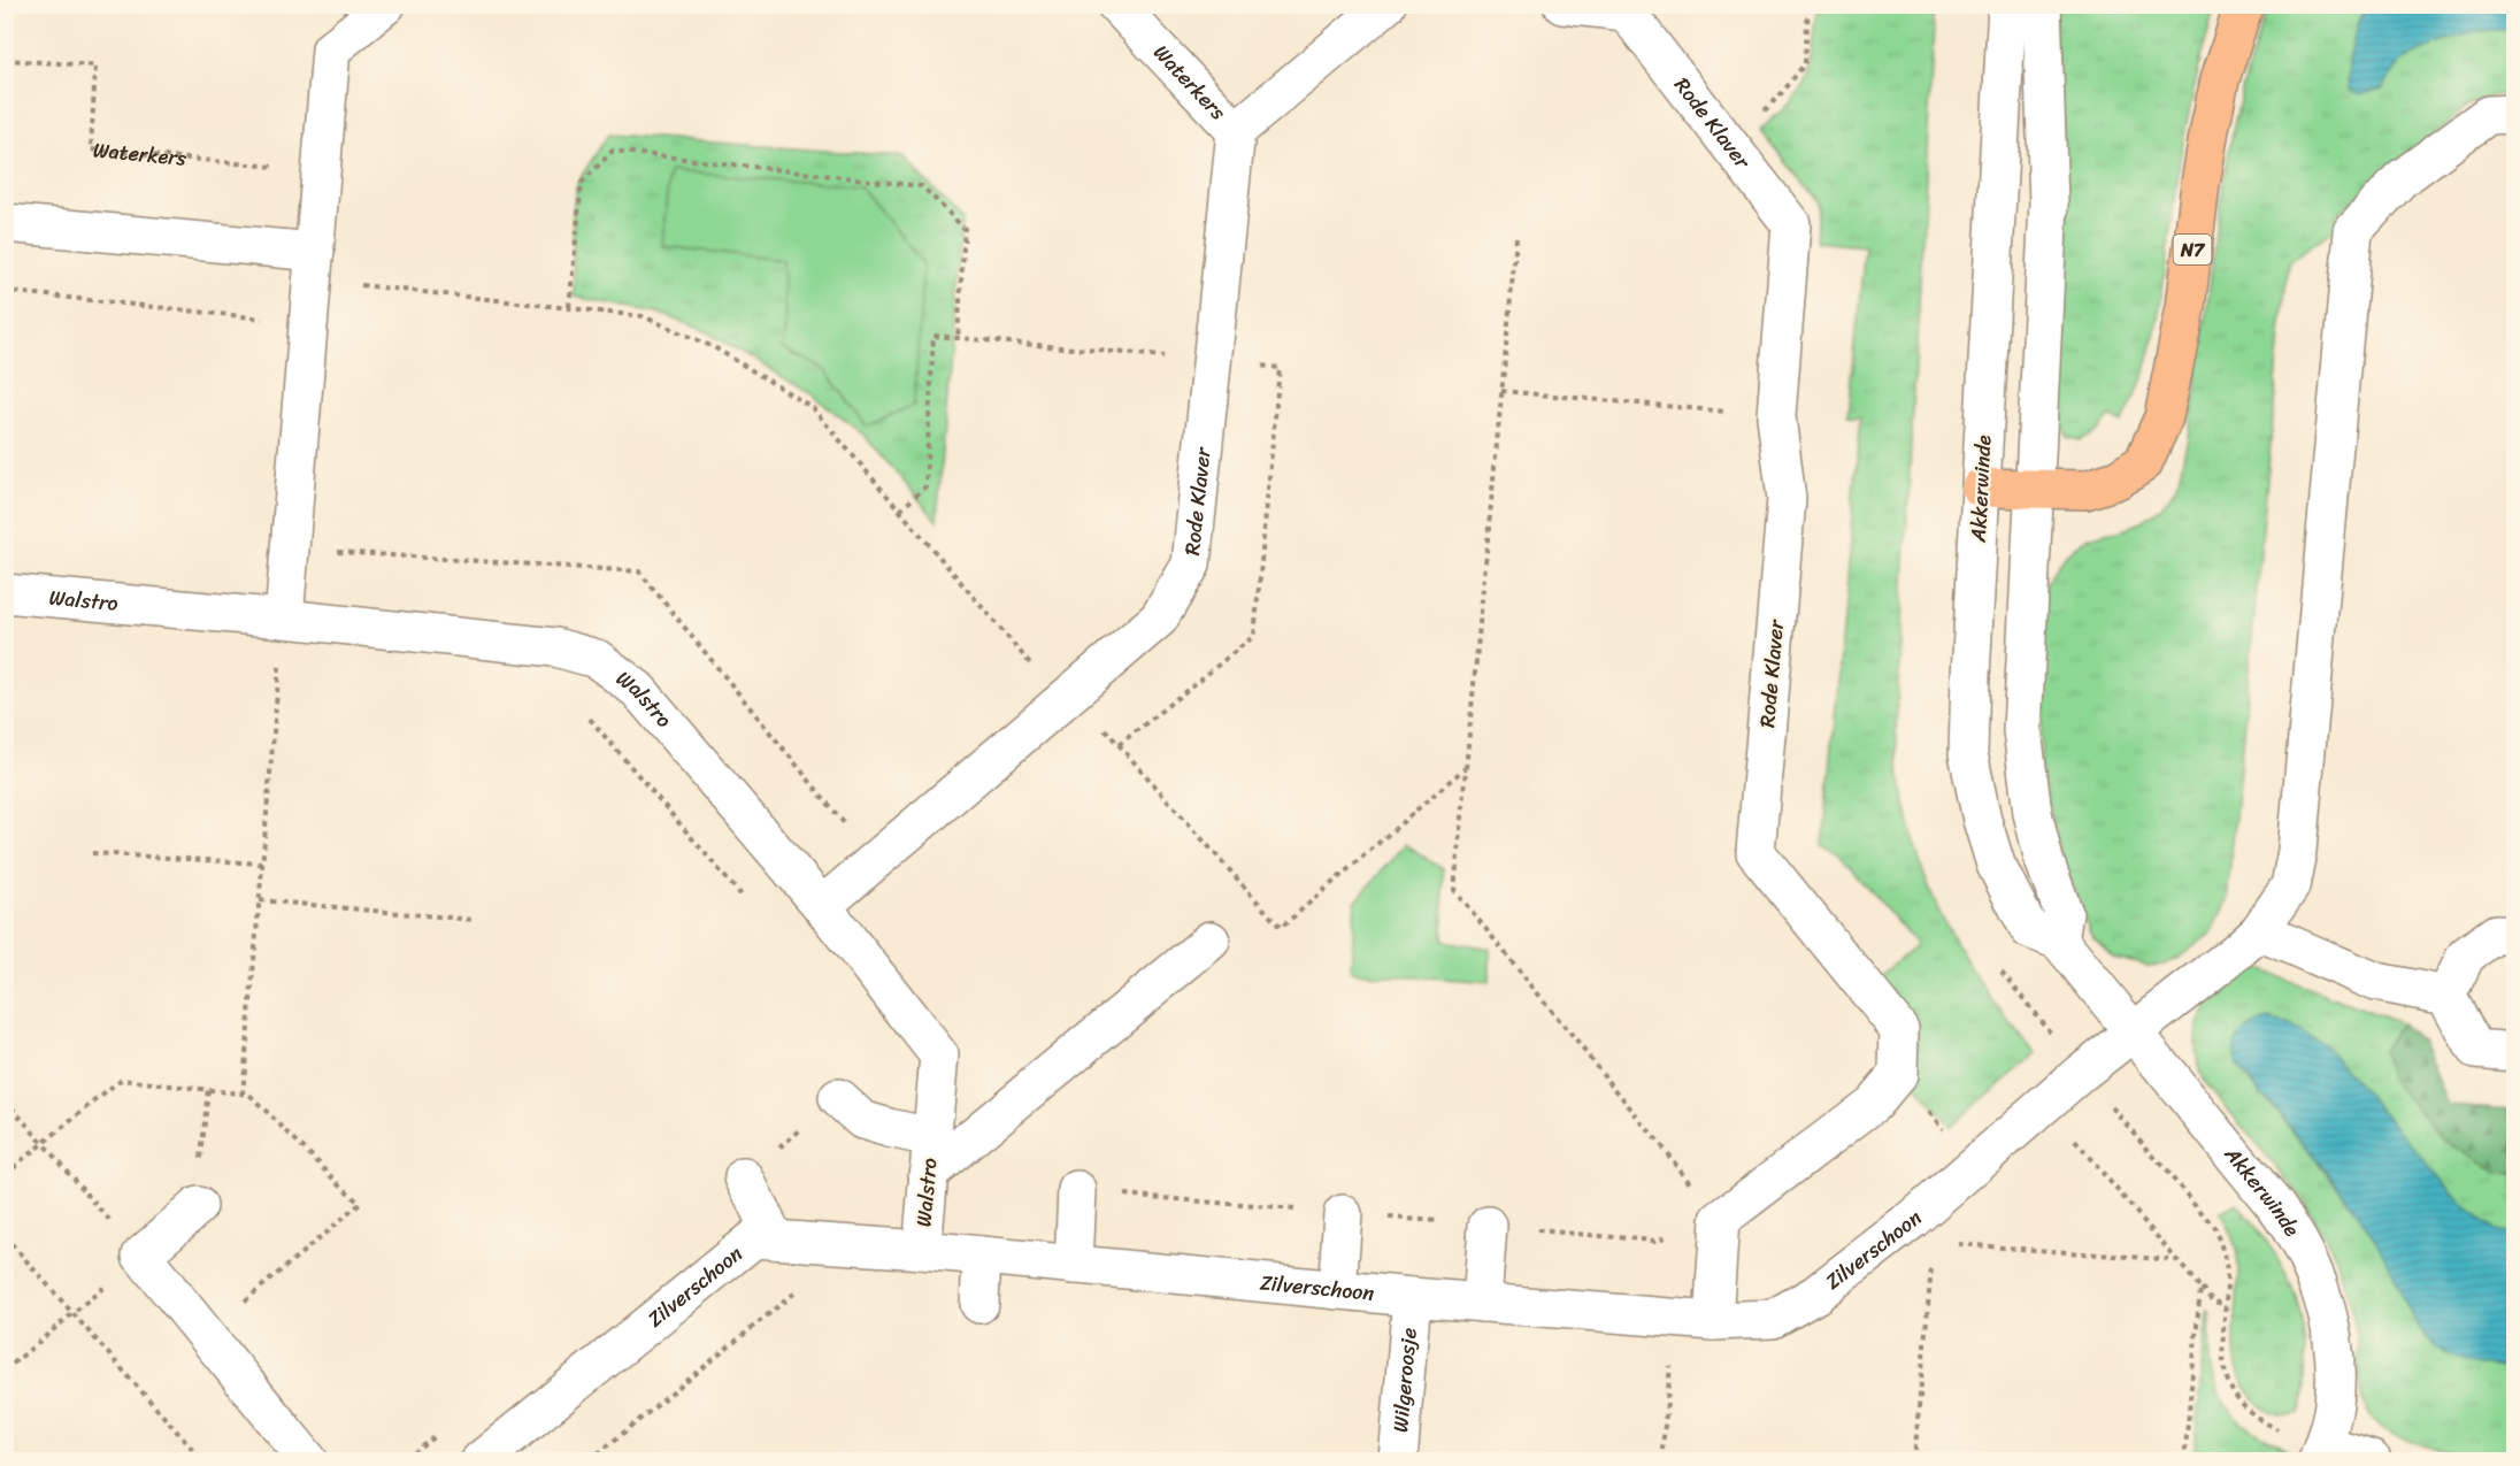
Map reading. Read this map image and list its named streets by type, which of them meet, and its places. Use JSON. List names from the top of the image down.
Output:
{
  "streets": {
    "highway": ["N7"],
    "street": [
      "Waterkers",
      "Rode Klaver",
      "Akkerwinde",
      "Walstro",
      "Zilverschoon",
      "Wilgeroosje"
    ]
  },
  "crossings": [
    ["Waterkers", "Rode Klaver"],
    ["Rode Klaver", "Walstro"],
    ["Akkerwinde", "Zilverschoon"],
    ["Walstro", "Zilverschoon"],
    ["Zilverschoon", "Wilgeroosje"]
  ]
}
